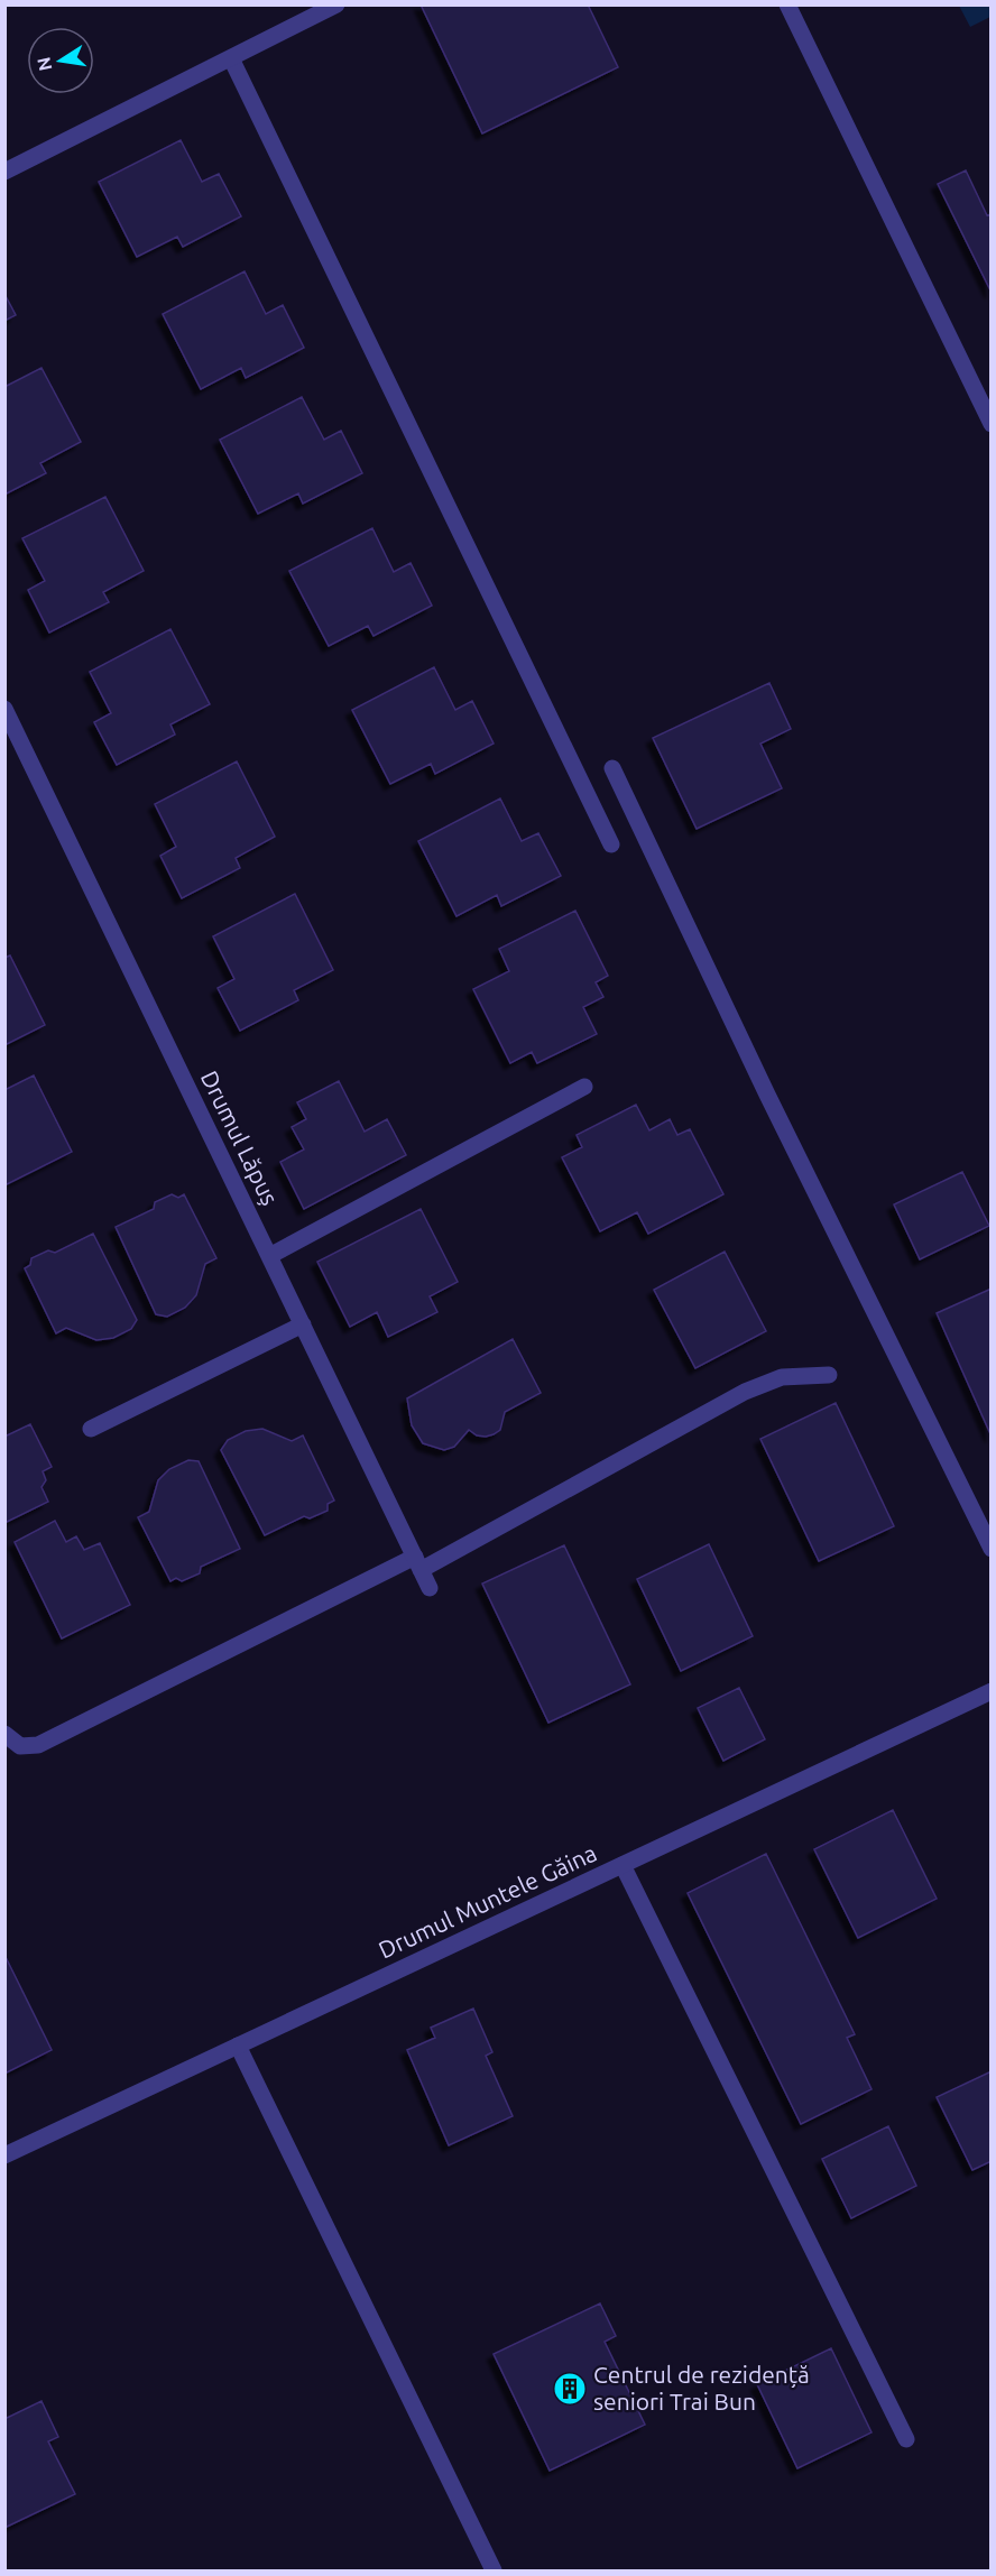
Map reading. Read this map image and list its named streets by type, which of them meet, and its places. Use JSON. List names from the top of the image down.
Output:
{
  "streets": {
    "street": ["Drumul Lăpuș", "Drumul Muntele Găina"]
  },
  "places": {
    "building": ["Centrul de rezidență seniori Trai Bun"]
  },
  "north": "left"
}
